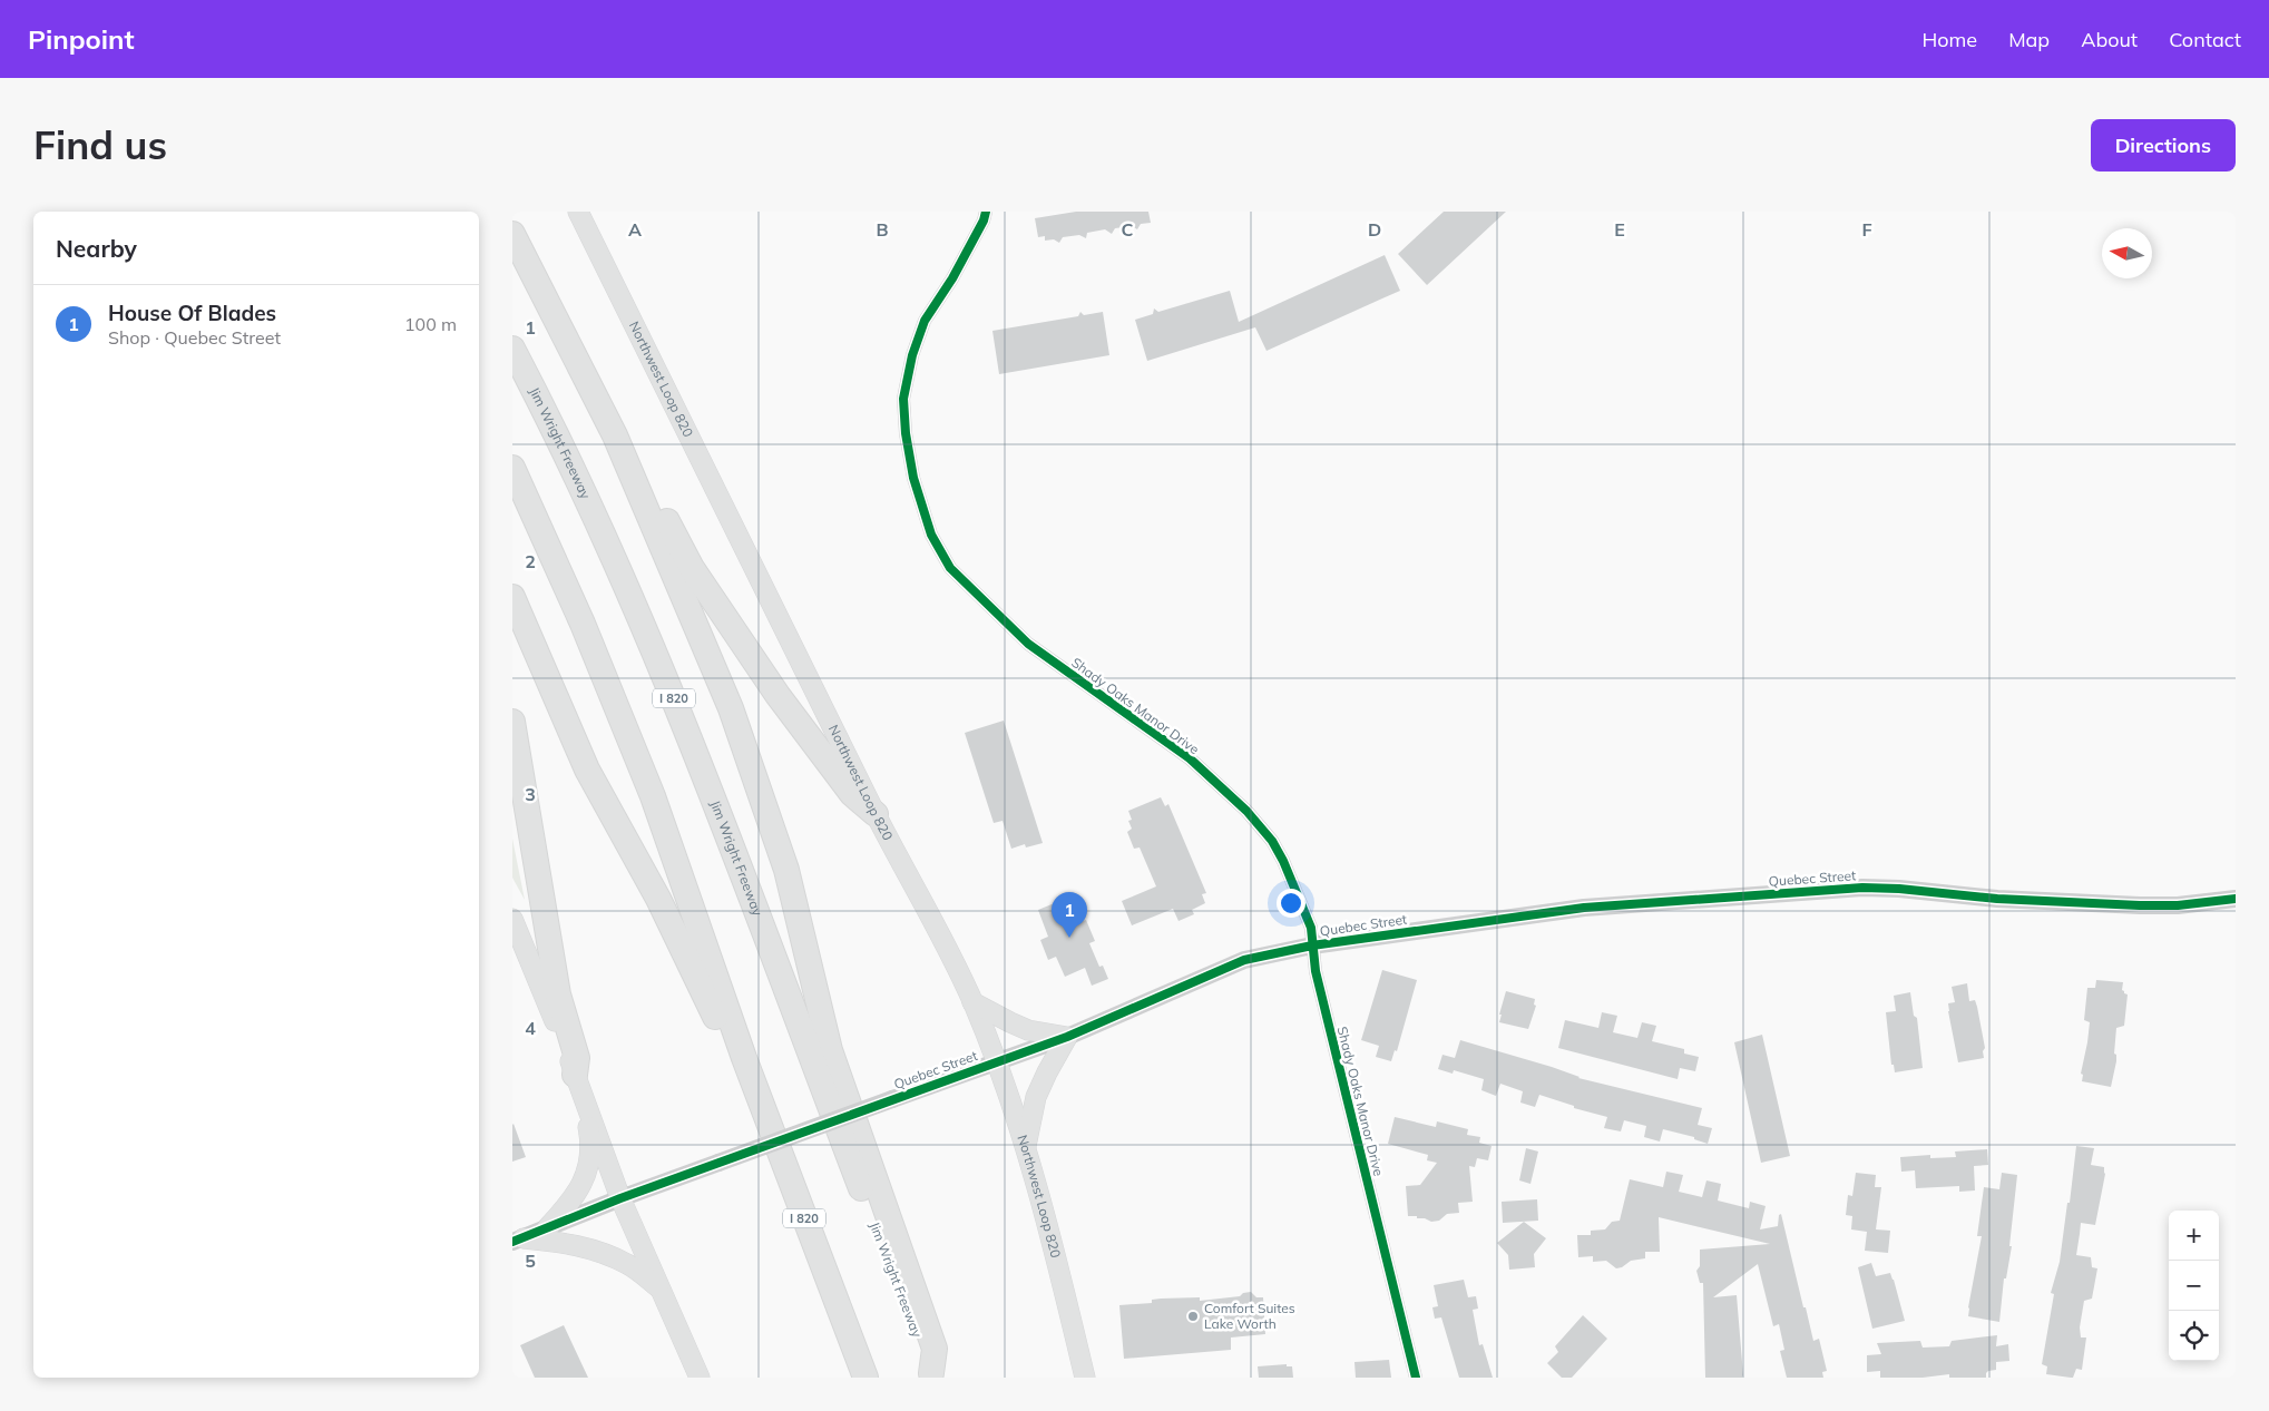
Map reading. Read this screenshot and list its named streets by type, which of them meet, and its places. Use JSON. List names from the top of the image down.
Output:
{
  "streets": {
    "highway": ["Jim Wright Freeway", "I 820"],
    "main road": ["Northwest Loop 820"],
    "street": ["Shady Oaks Manor Drive", "Quebec Street"]
  },
  "crossings": [
    ["Northwest Loop 820", "Quebec Street"],
    ["Shady Oaks Manor Drive", "Quebec Street"]
  ],
  "places": ["Comfort Suites Lake Worth"],
  "north": "left",
  "page": {
    "header": "Pinpoint",
    "nav": [
      "Home",
      "Map",
      "About",
      "Contact"
    ],
    "buttons": "Directions",
    "title": "Find us",
    "heading": "Nearby",
    "list": [
      {
        "mark": "1",
        "name": "House Of Blades",
        "note": "Shop · Quebec Street",
        "value": "100 m"
      }
    ],
    "pins": "1",
    "map_buttons": ["+", "−"]
  },
  "grid": {
    "columns": [
      "A",
      "B",
      "C",
      "D",
      "E",
      "F"
    ],
    "rows": [
      "1",
      "2",
      "3",
      "4",
      "5"
    ]
  }
}
